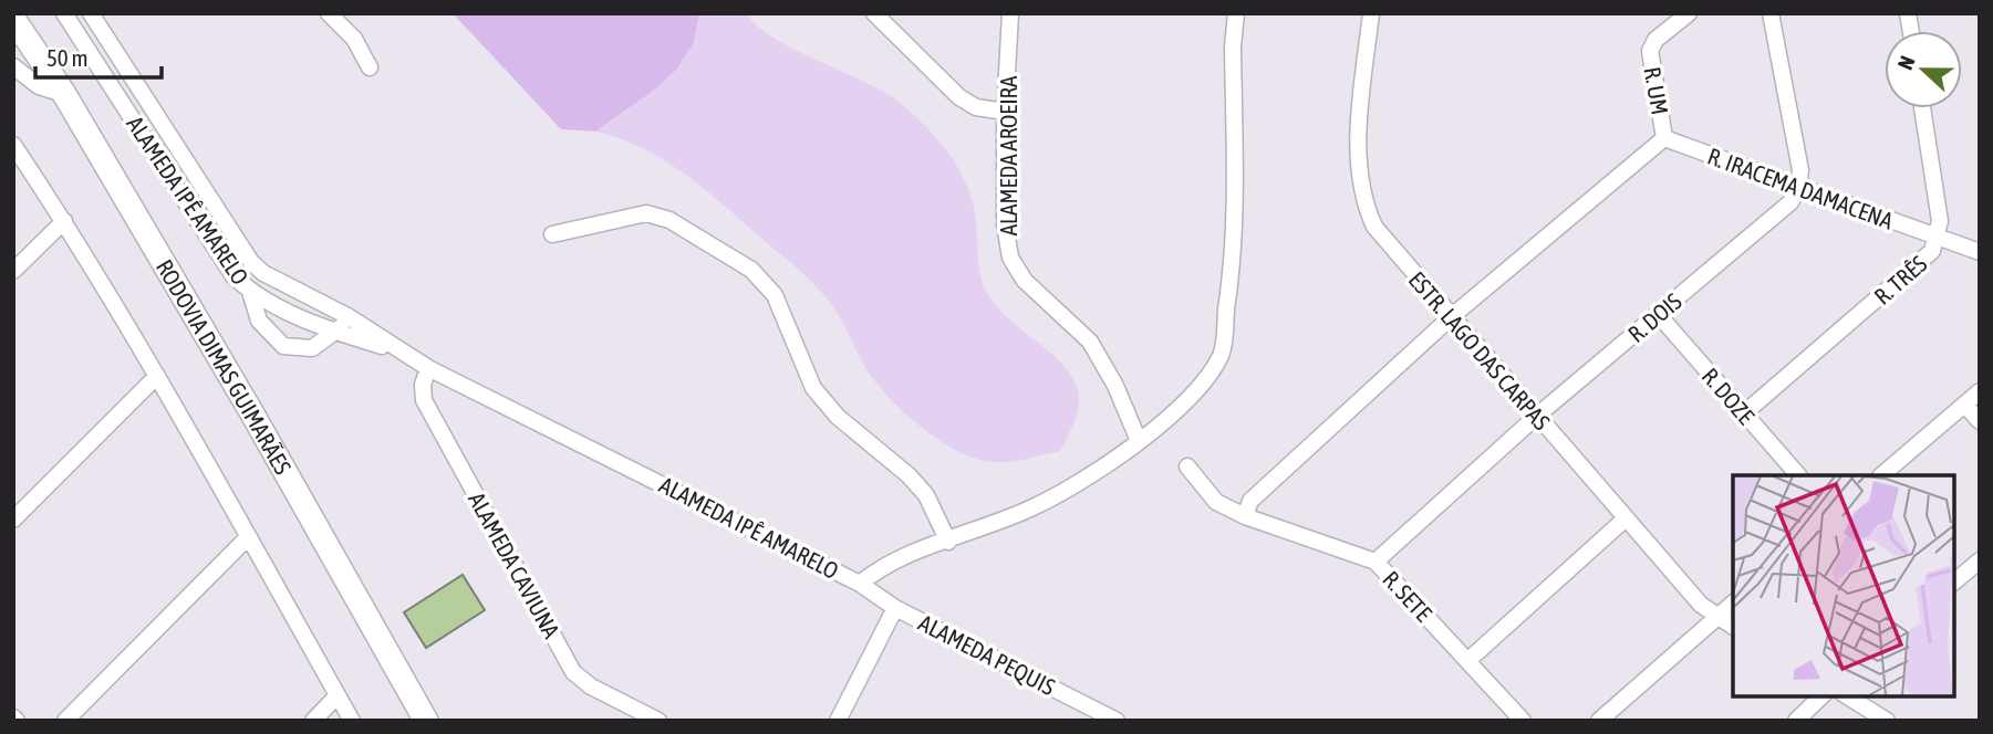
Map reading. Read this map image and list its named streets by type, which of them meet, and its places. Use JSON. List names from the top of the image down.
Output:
{
  "streets": {
    "main road": ["RODOVIA DIMAS GUIMARÃES"],
    "street": [
      "R. UM",
      "ALAMEDA AROEIRA",
      "R. IRACEMA DAMACENA",
      "ALAMEDA IPÊ AMARELO",
      "R. TRÊS",
      "R. DOIS",
      "ESTR. LAGO DAS CARPAS",
      "R. DOZE",
      "ALAMEDA CAVIUNA",
      "R. SETE",
      "ALAMEDA PEQUIS"
    ]
  },
  "crossings": [
    ["R. UM", "R. IRACEMA DAMACENA"],
    ["ALAMEDA AROEIRA", "ALAMEDA IPÊ AMARELO"],
    ["R. IRACEMA DAMACENA", "R. TRÊS"],
    ["R. IRACEMA DAMACENA", "R. DOIS"],
    ["ALAMEDA IPÊ AMARELO", "ALAMEDA CAVIUNA"],
    ["ALAMEDA IPÊ AMARELO", "ALAMEDA PEQUIS"],
    ["R. TRÊS", "R. DOZE"],
    ["R. DOIS", "ESTR. LAGO DAS CARPAS"],
    ["R. DOIS", "R. DOZE"],
    ["R. DOIS", "R. SETE"]
  ],
  "scale_bar": "50 m",
  "north": "left"
}
